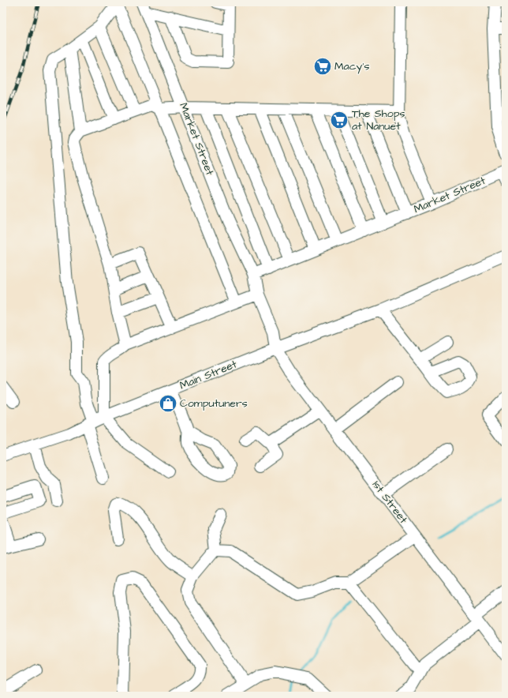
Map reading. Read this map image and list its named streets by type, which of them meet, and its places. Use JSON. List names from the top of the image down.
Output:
{
  "streets": {
    "street": ["Market Street", "Main Street", "1st Street"]
  },
  "crossings": [
    ["Market Street", "Main Street"],
    ["Market Street", "1st Street"],
    ["Main Street", "1st Street"]
  ],
  "places": {
    "supermarket": ["Macy's", "The Shops at Nanuet"],
    "shop": ["Computuners"]
  }
}
